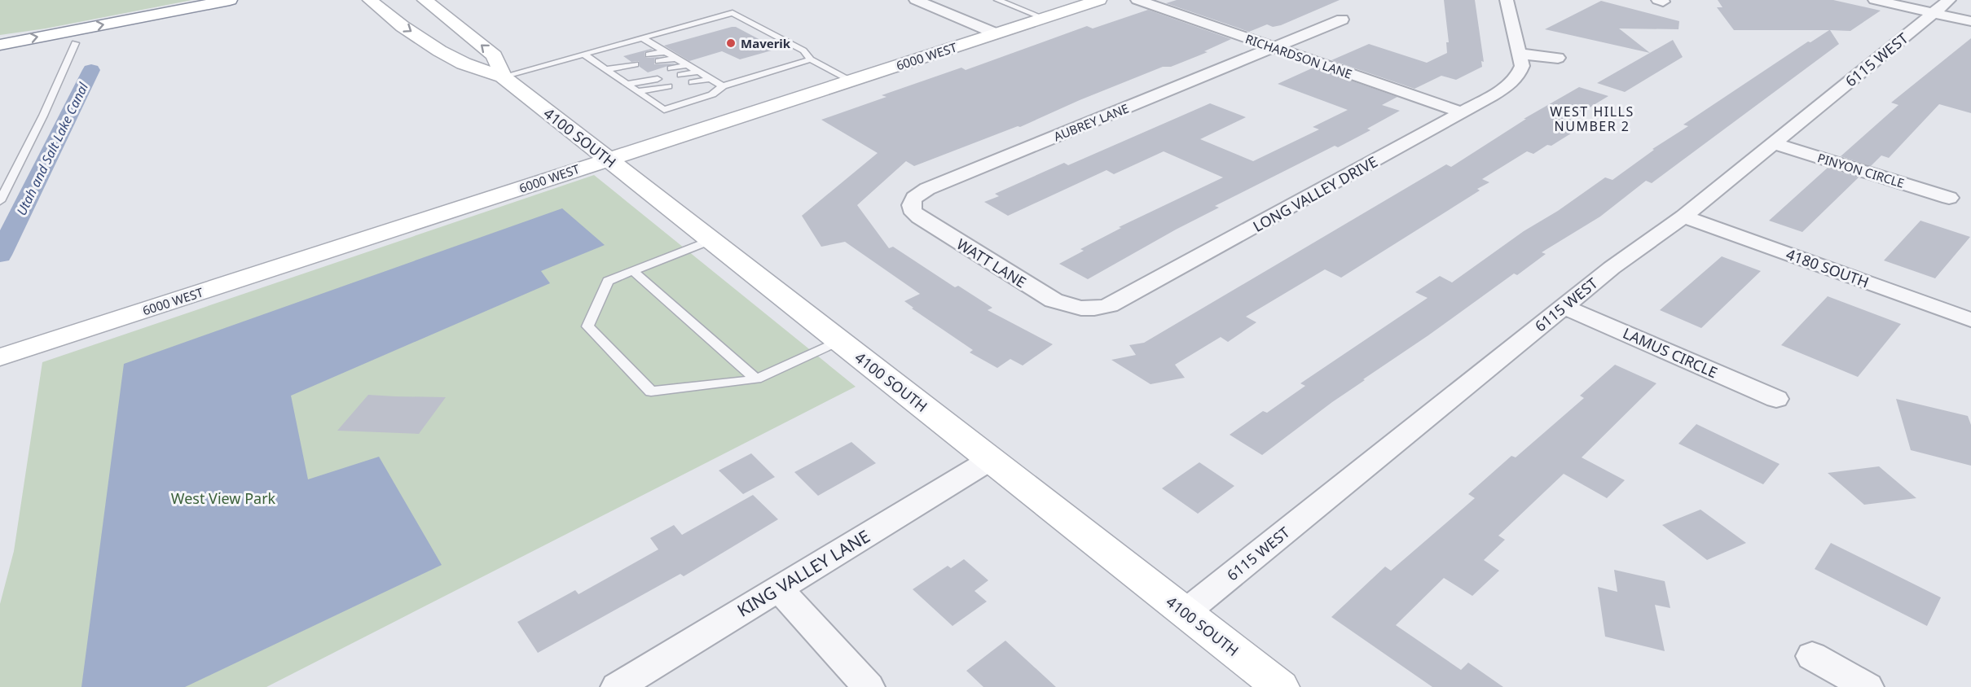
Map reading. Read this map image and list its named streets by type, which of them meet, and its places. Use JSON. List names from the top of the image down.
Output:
{
  "streets": {
    "main road": ["6000 WEST", "4100 SOUTH"],
    "street": [
      "RICHARDSON LANE",
      "6115 WEST",
      "AUBREY LANE",
      "PINYON CIRCLE",
      "LONG VALLEY DRIVE",
      "WATT LANE",
      "4180 SOUTH",
      "LAMUS CIRCLE",
      "KING VALLEY LANE"
    ]
  },
  "crossings": [
    ["6000 WEST", "4100 SOUTH"],
    ["RICHARDSON LANE", "AUBREY LANE"],
    ["RICHARDSON LANE", "LONG VALLEY DRIVE"],
    ["6115 WEST", "4100 SOUTH"],
    ["6115 WEST", "PINYON CIRCLE"],
    ["6115 WEST", "4180 SOUTH"],
    ["6115 WEST", "LAMUS CIRCLE"],
    ["AUBREY LANE", "WATT LANE"],
    ["4100 SOUTH", "KING VALLEY LANE"],
    ["LONG VALLEY DRIVE", "WATT LANE"]
  ],
  "districts": ["WEST HILLS NUMBER 2"],
  "water": ["Utah and Salt Lake Canal"],
  "parks": ["West View Park"],
  "places": ["Maverik"]
}
